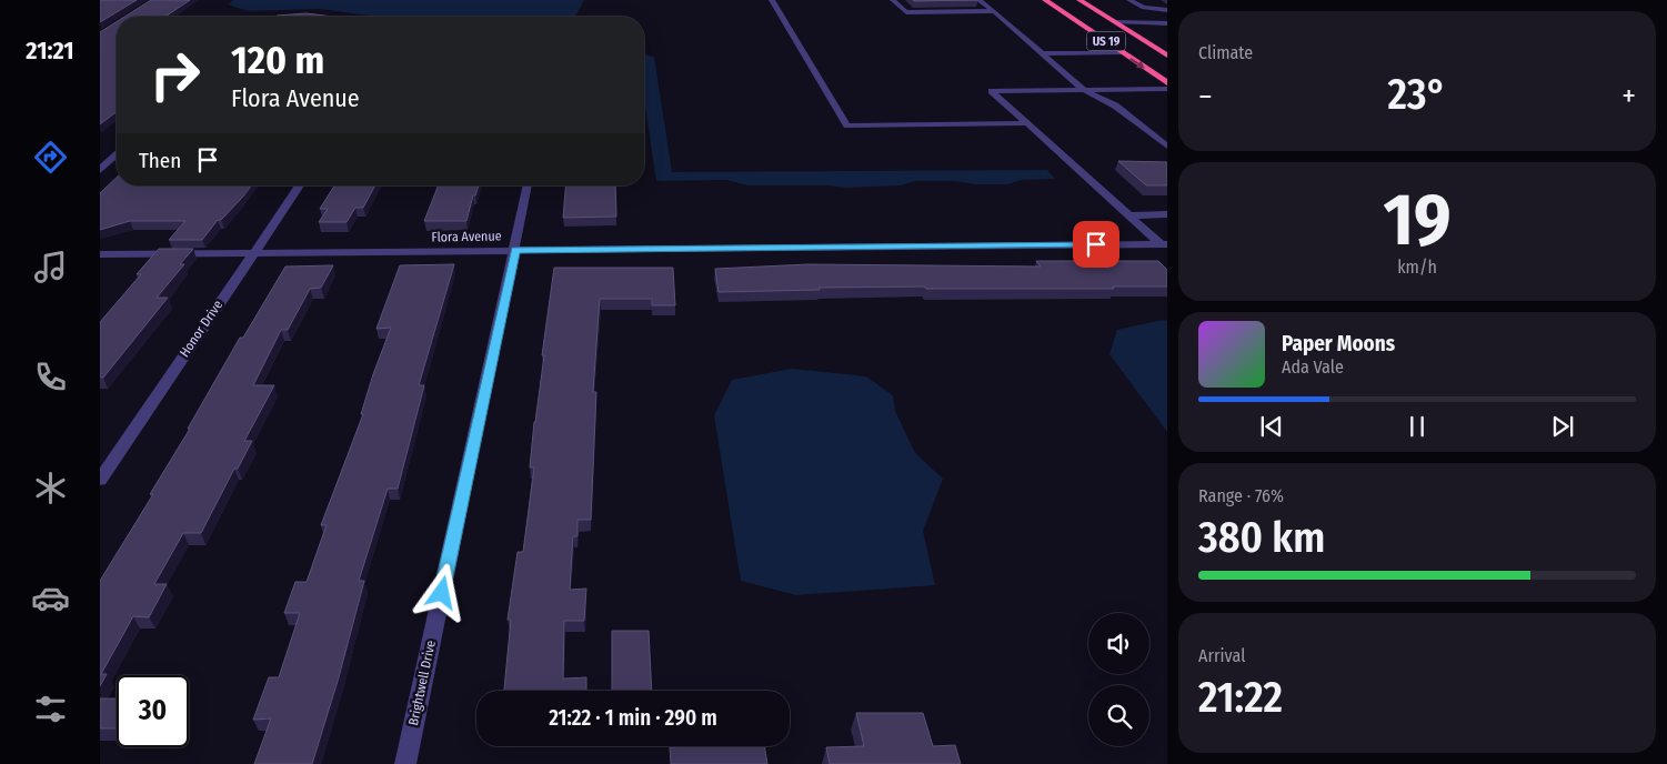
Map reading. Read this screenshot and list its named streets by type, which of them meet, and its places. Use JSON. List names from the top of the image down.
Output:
{
  "streets": {
    "highway": ["US 19"],
    "street": ["Flora Avenue", "Honor Drive", "Brightwell Drive"]
  },
  "crossings": [
    ["Flora Avenue", "Honor Drive"],
    ["Flora Avenue", "Brightwell Drive"]
  ],
  "page": {
    "tabs": "21:21",
    "tile": [
      "Climate",
      ["19", "km/h"],
      ["Range · 76%", "380 km"],
      ["Arrival", "21:22"]
    ],
    "turn": ["120 m", "Flora Avenue"],
    "heat": ["−", "23°", "+"],
    "then": "Then",
    "song": ["Paper Moons", "Ada Vale"],
    "limit": "30",
    "trip": "21:22 · 1 min · 290 m"
  }
}
